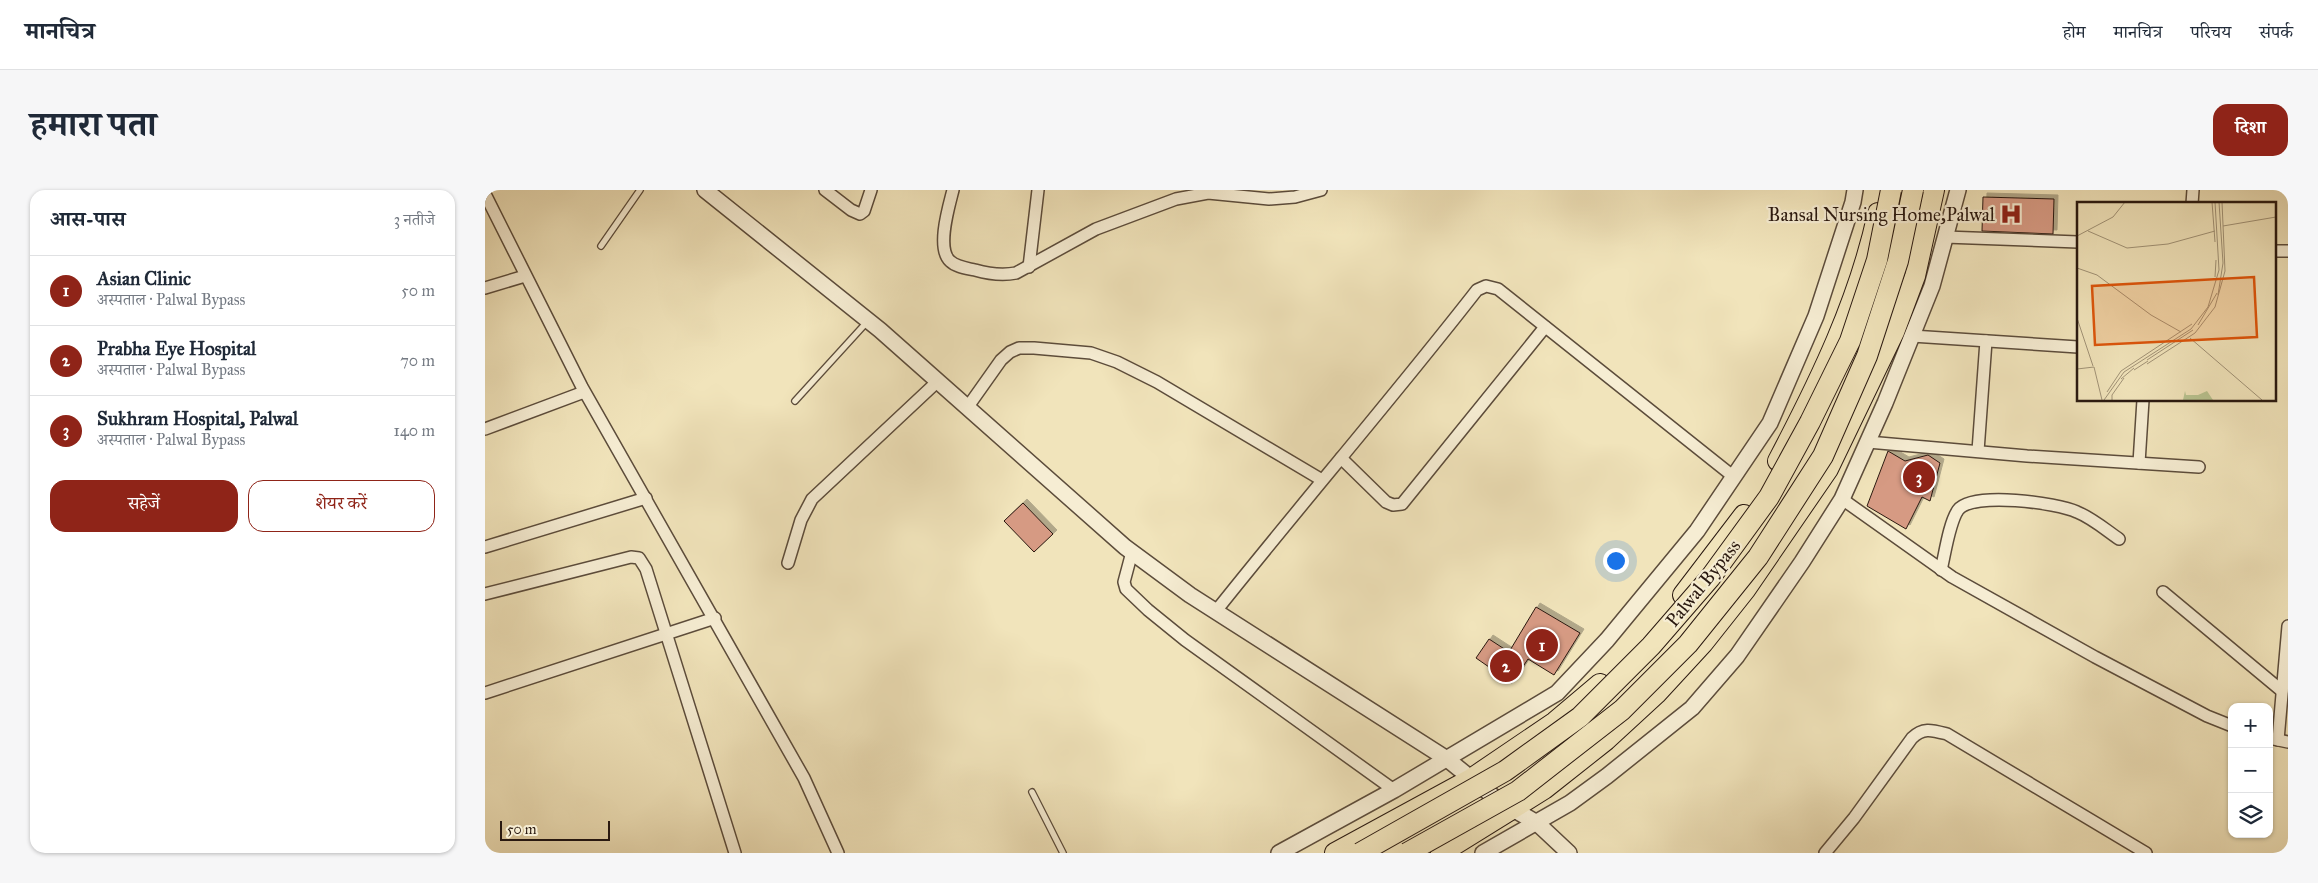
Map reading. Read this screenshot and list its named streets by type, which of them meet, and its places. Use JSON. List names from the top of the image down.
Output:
{
  "streets": {
    "highway": ["Palwal Bypass"]
  },
  "places": {
    "hospital": ["Bansal Nursing Home,Palwal"]
  },
  "scale_bar": "50 m",
  "page": {
    "header": "मानचित्र",
    "nav": [
      "होम",
      "मानचित्र",
      "परिचय",
      "संपर्क"
    ],
    "title": "हमारा पता",
    "buttons": [
      "दिशा",
      ["सहेजें", "शेयर करें"]
    ],
    "heading": ["आस-पास", "3 नतीजे"],
    "list": [
      {
        "mark": "1",
        "name": "Asian Clinic",
        "note": "अस्पताल · Palwal Bypass",
        "value": "50 m"
      },
      {
        "mark": "2",
        "name": "Prabha Eye Hospital",
        "note": "अस्पताल · Palwal Bypass",
        "value": "70 m"
      },
      {
        "mark": "3",
        "name": "Sukhram Hospital, Palwal",
        "note": "अस्पताल · Palwal Bypass",
        "value": "140 m"
      }
    ],
    "pins": ["3", "1", "2"],
    "map_buttons": ["+", "−"],
    "scale": "50 m"
  }
}
